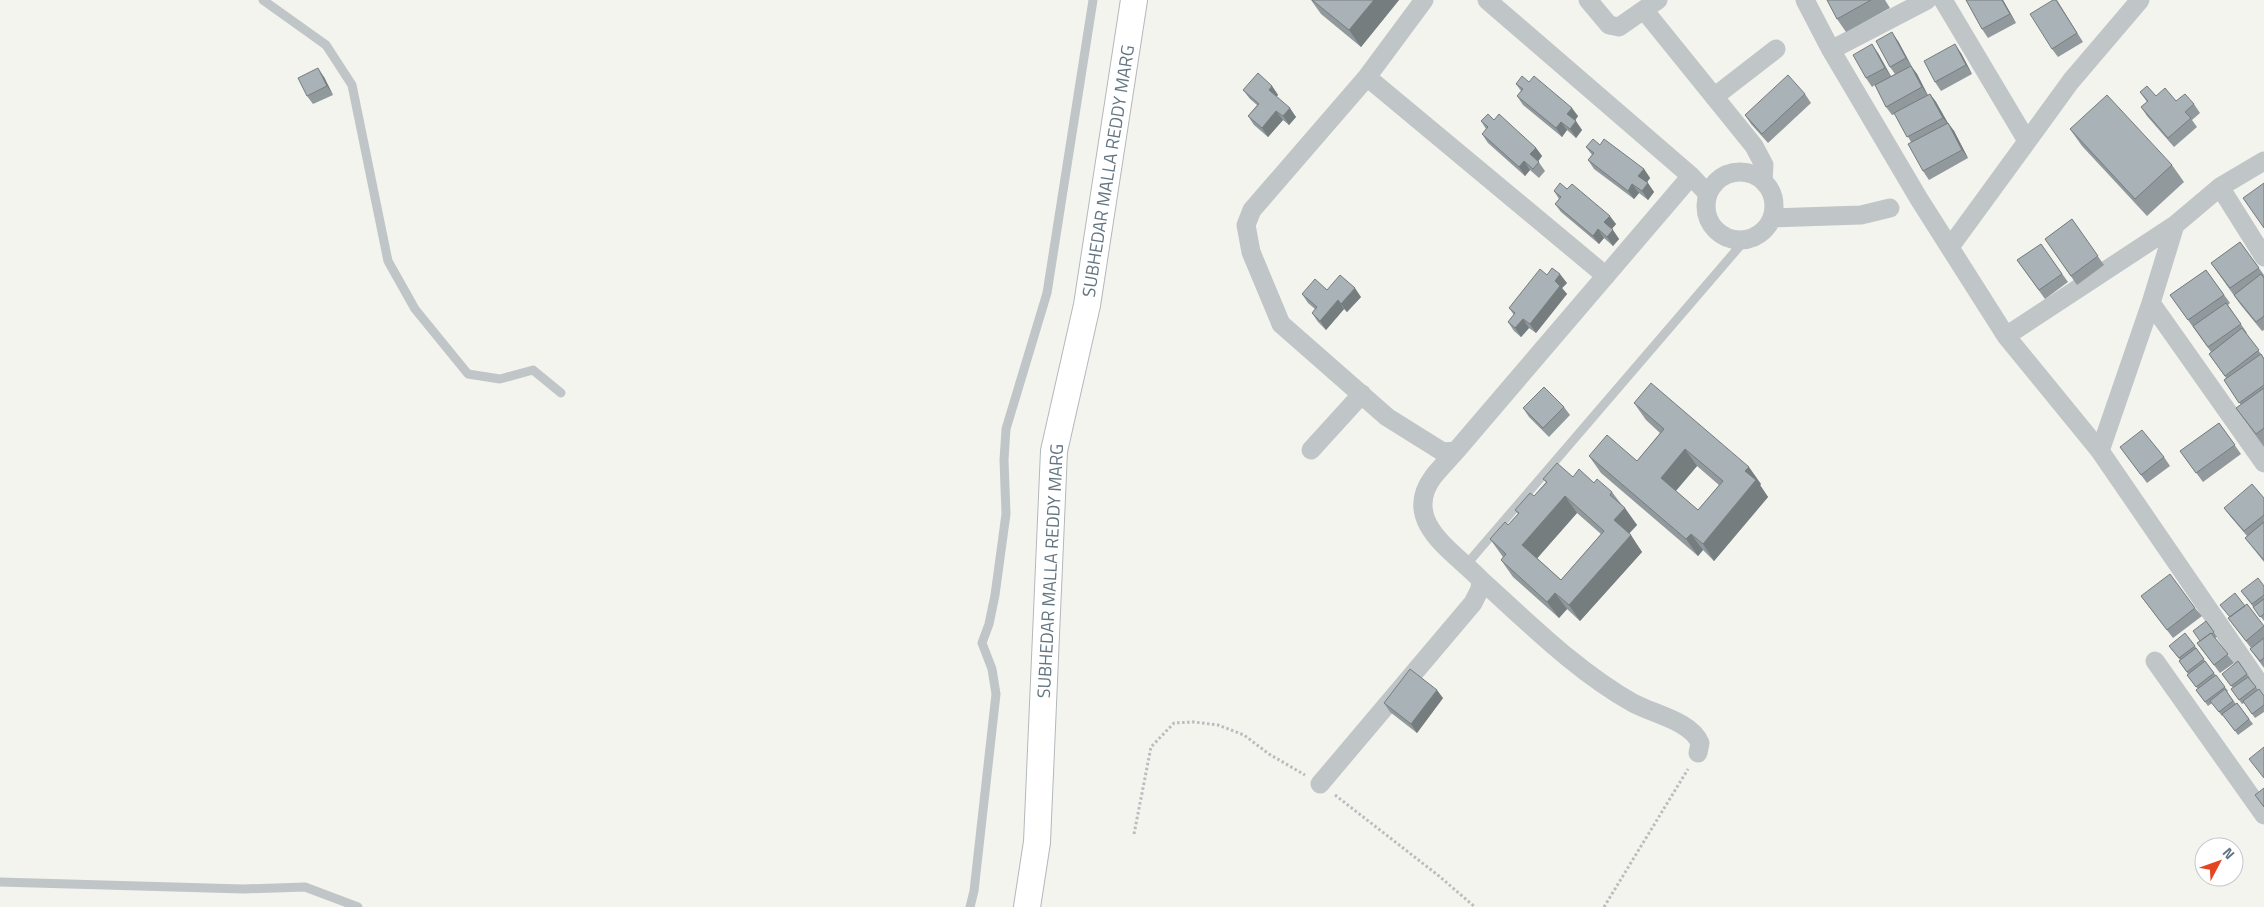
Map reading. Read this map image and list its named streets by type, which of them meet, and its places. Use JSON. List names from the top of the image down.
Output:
{
  "streets": {
    "main road": ["SUBHEDAR MALLA REDDY MARG"]
  },
  "north": "top right"
}
